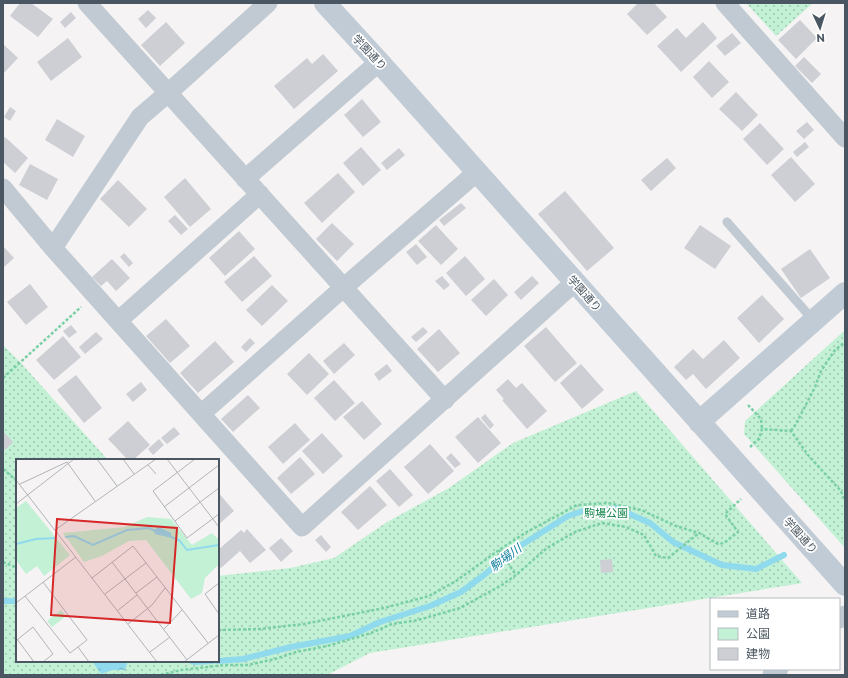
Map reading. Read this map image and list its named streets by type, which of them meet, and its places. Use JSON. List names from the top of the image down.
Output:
{
  "streets": {
    "street": ["学園通り"]
  },
  "water": ["駒場川"],
  "parks": ["駒場公園"],
  "legend": ["道路", "公園", "建物"],
  "north": "bottom"
}
